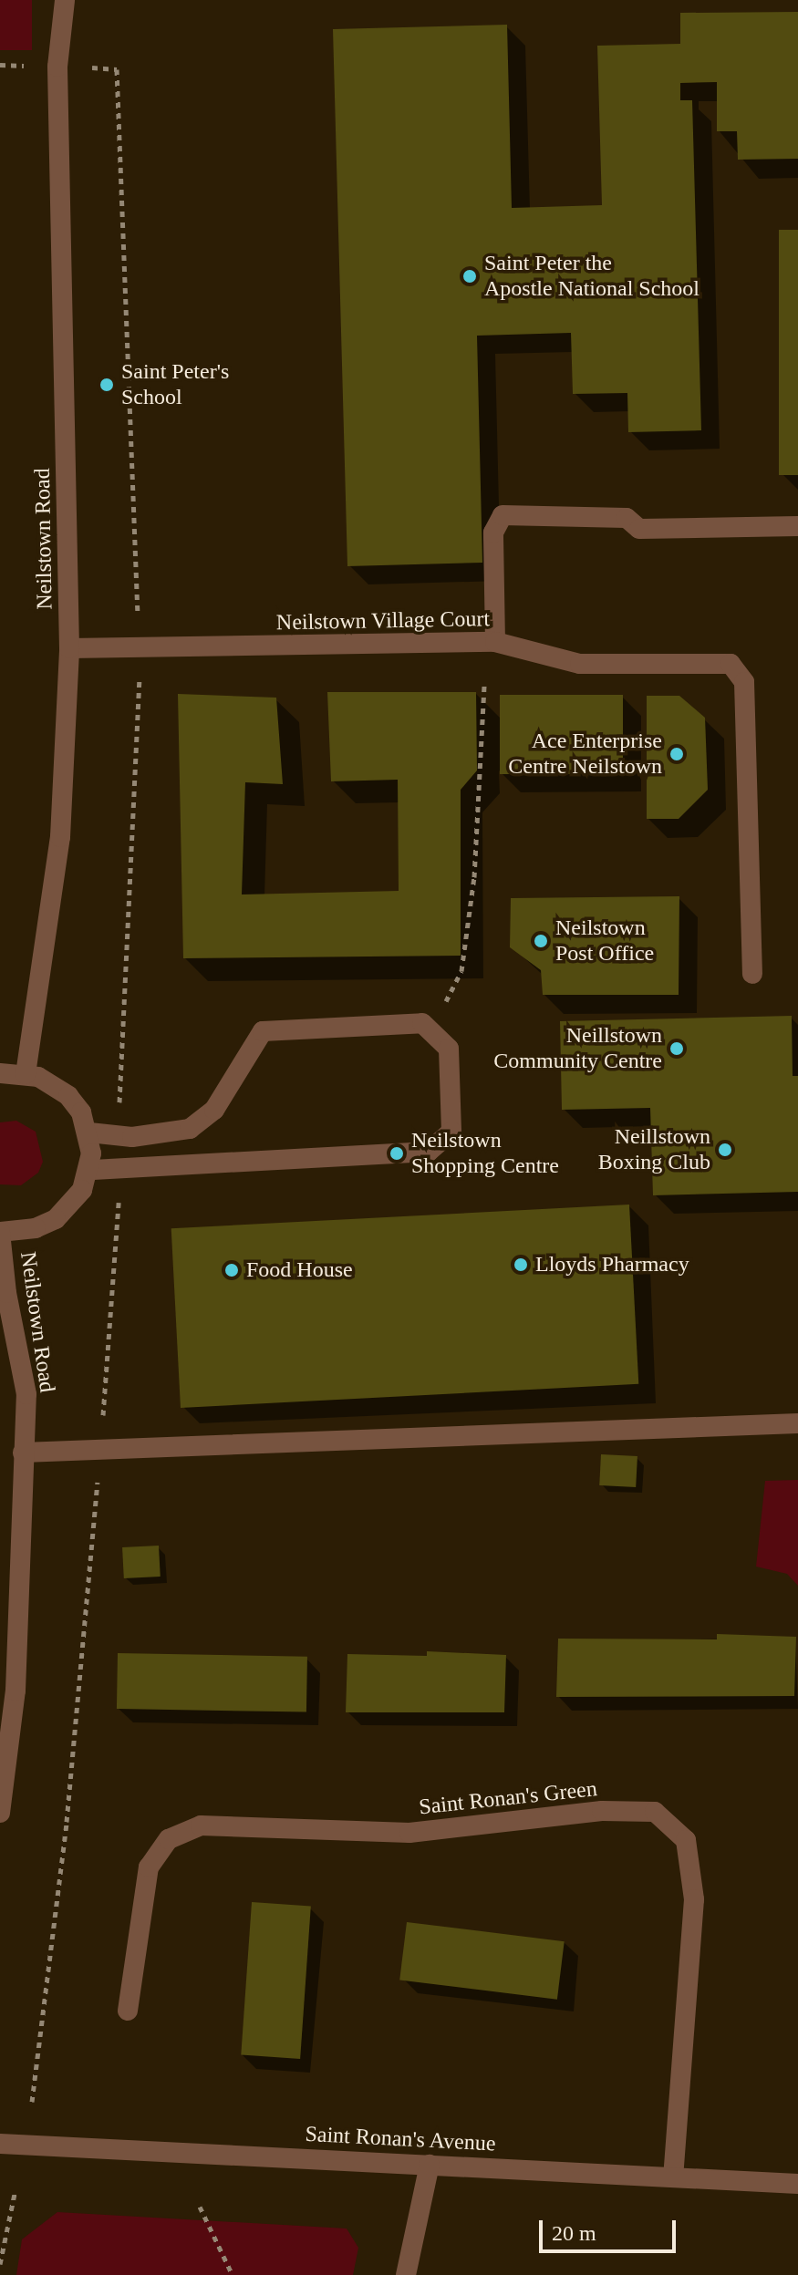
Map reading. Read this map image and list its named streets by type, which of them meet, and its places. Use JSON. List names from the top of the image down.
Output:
{
  "streets": {
    "street": [
      "Neilstown Road",
      "Neilstown Village Court",
      "Saint Ronan's Green",
      "Saint Ronan's Avenue"
    ]
  },
  "crossings": [
    ["Neilstown Road", "Neilstown Village Court"],
    ["Saint Ronan's Green", "Saint Ronan's Avenue"]
  ],
  "places": [
    "Saint Peter the Apostle National School",
    "Saint Peter's School",
    "Ace Enterprise Centre Neilstown",
    "Neilstown Post Office",
    "Neillstown Community Centre",
    "Neillstown Boxing Club",
    "Neilstown Shopping Centre",
    "Lloyds Pharmacy",
    "Food House"
  ],
  "scale_bar": "20 m"
}
